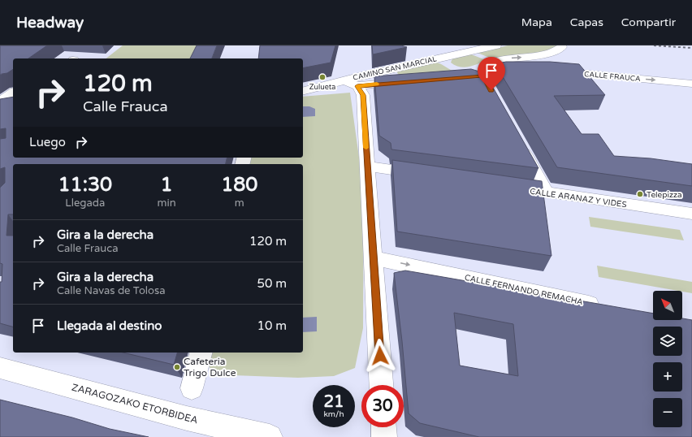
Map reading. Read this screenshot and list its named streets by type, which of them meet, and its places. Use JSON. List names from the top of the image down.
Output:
{
  "streets": {
    "street": [
      "CAMINO SAN MARCIAL",
      "CALLE FRAUCA",
      "CALLE ARANAZ Y VIDES",
      "CALLE FERNANDO REMACHA",
      "ZARAGOZAKO ETORBIDEA"
    ]
  },
  "one_way": ["CALLE FRAUCA", "CALLE FERNANDO REMACHA"],
  "places": ["Zulueta", "Telepizza", "Cafeteria Trigo Dulce"],
  "north": "top left",
  "page": {
    "header": "Headway",
    "nav": ["Mapa", "Capas", "Compartir"],
    "turn": ["120 m", "Calle Frauca"],
    "then": "Luego",
    "eta": [
      "11:30",
      "Llegada",
      "1",
      "min",
      "180",
      "m"
    ],
    "list": [
      {
        "name": "Gira a la derecha",
        "note": "Calle Frauca",
        "value": "120 m"
      },
      {
        "name": "Gira a la derecha",
        "note": "Calle Navas de Tolosa",
        "value": "50 m"
      },
      {
        "name": "Llegada al destino",
        "value": "10 m"
      }
    ],
    "map_buttons": ["+", "−"],
    "speed": "21 km/h",
    "limit": "30"
  }
}
